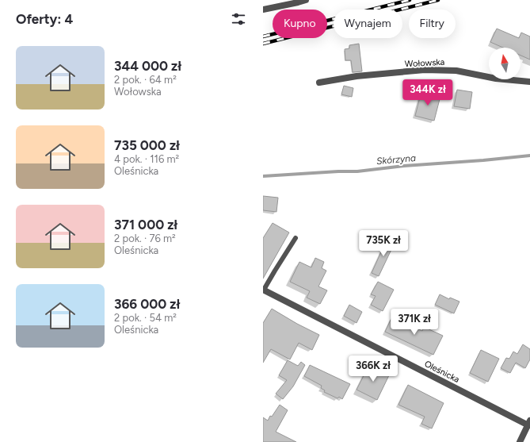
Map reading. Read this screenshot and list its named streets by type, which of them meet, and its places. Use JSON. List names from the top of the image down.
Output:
{
  "streets": {
    "street": ["Wołowska", "Oleśnicka"]
  },
  "water": ["Skórzyna"],
  "north": "top",
  "page": {
    "heading": "Oferty: 4",
    "chip": ["Kupno", "Wynajem", "Filtry"],
    "list": [
      {
        "name": "344 000 zł",
        "note": "2 pok. · 64 m² · Wołowska"
      },
      {
        "name": "735 000 zł",
        "note": "4 pok. · 116 m² · Oleśnicka"
      },
      {
        "name": "371 000 zł",
        "note": "2 pok. · 76 m² · Oleśnicka"
      },
      {
        "name": "366 000 zł",
        "note": "2 pok. · 54 m² · Oleśnicka"
      }
    ],
    "price": [
      "344K zł",
      "735K zł",
      "371K zł",
      "366K zł"
    ]
  }
}
